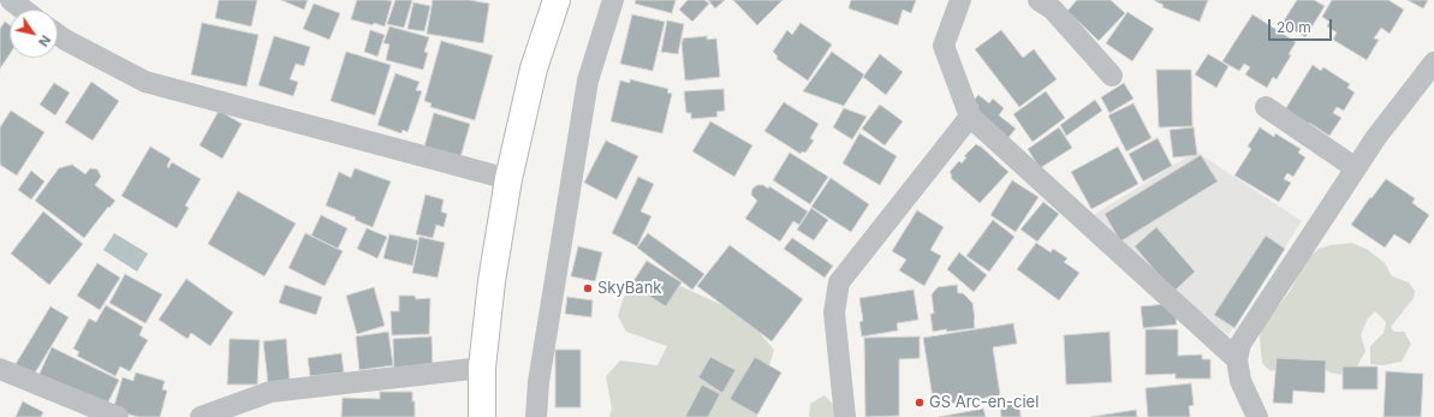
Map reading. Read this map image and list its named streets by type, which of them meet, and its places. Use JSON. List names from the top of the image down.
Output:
{
  "places": ["SkyBank", "GS Arc-en-ciel"],
  "scale_bar": "20 m",
  "north": "bottom right"
}
